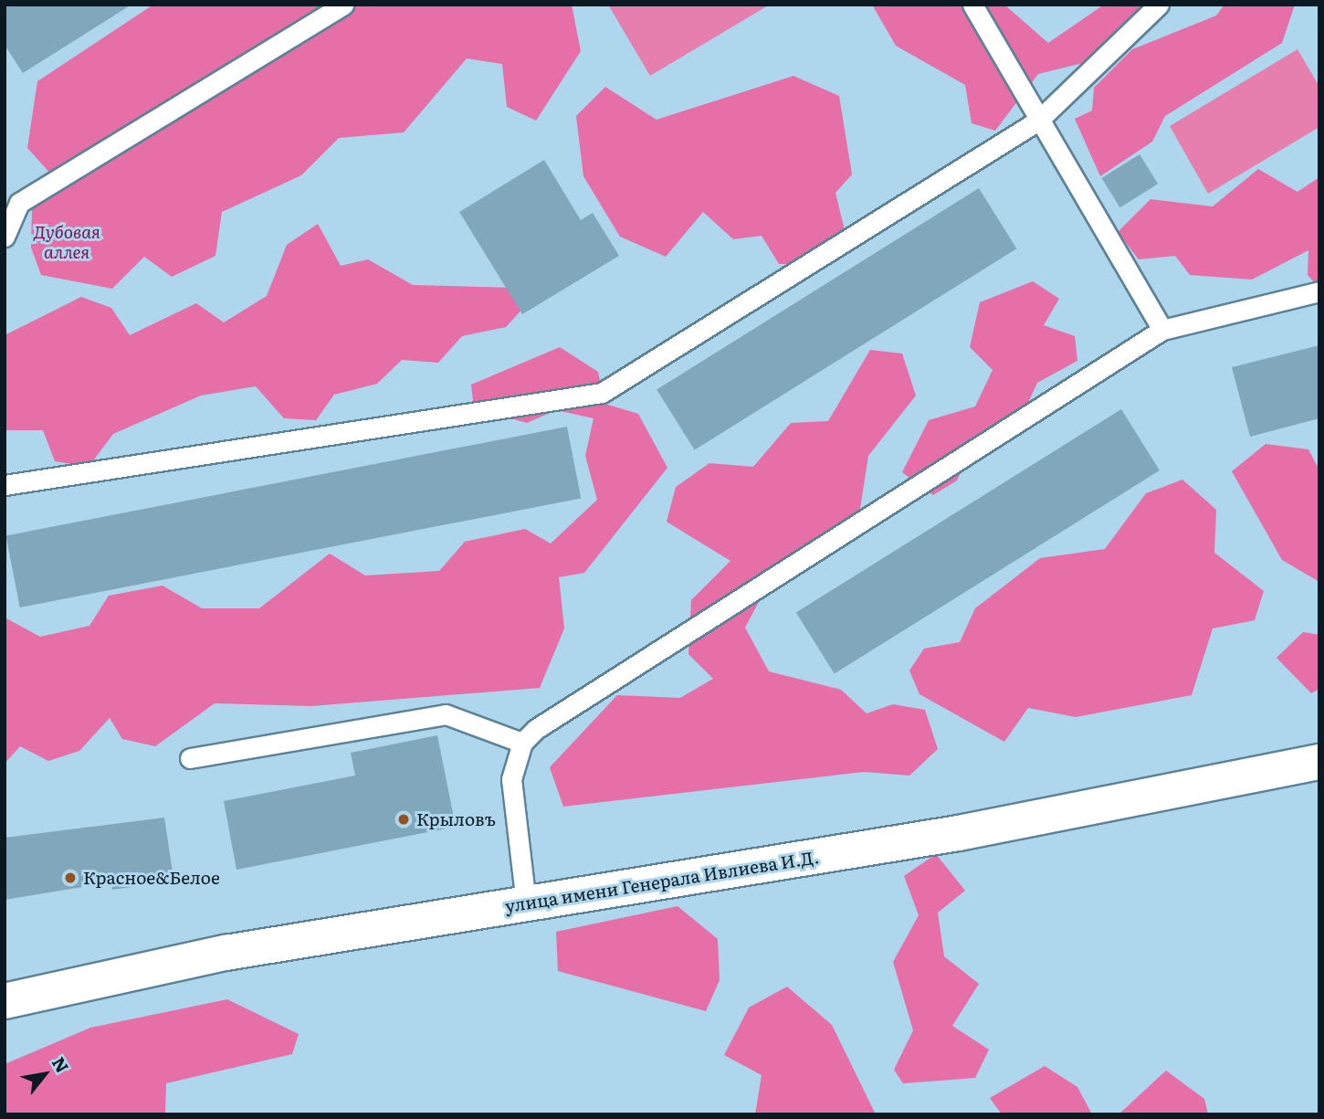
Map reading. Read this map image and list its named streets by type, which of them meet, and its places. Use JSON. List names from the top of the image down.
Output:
{
  "streets": {
    "street": ["улица имени Генерала Ивлиева И.Д."]
  },
  "parks": ["Дубовая аллея"],
  "places": ["Крыловъ", "Красное&Белое"],
  "north": "top right"
}
